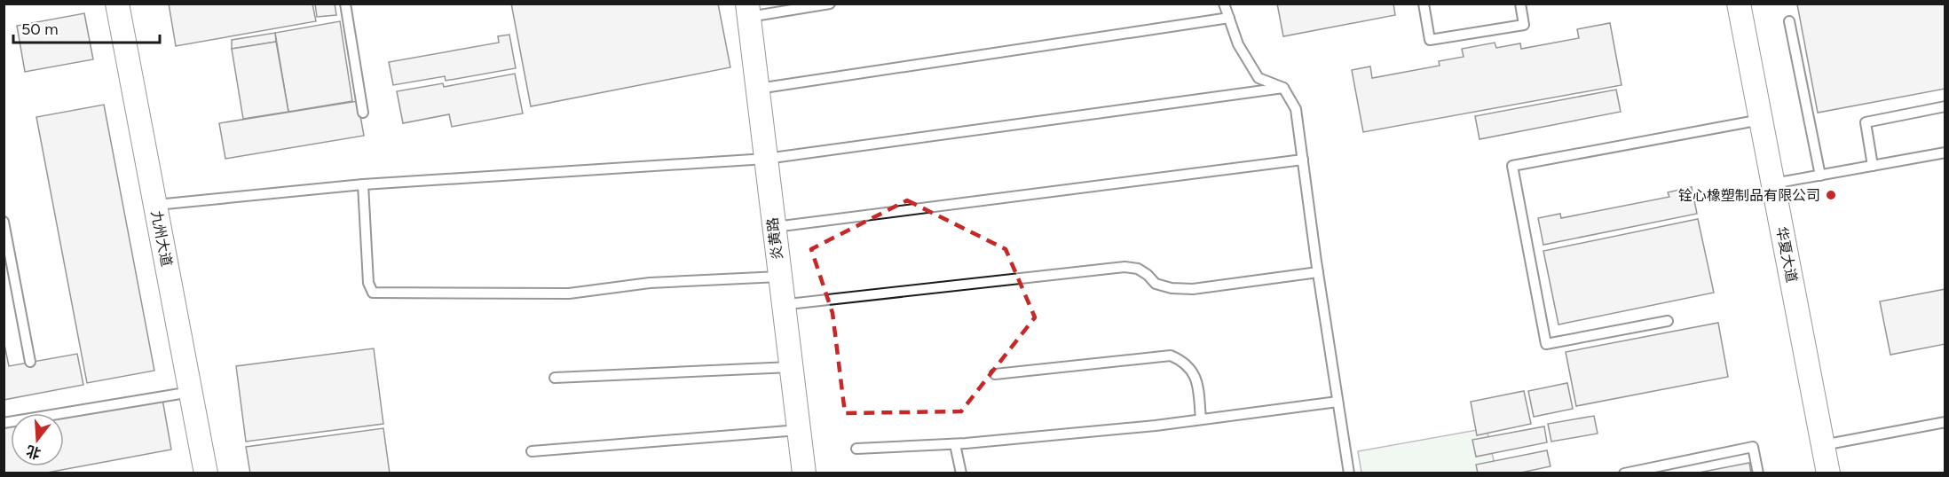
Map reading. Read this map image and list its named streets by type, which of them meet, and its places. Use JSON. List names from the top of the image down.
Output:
{
  "streets": {
    "street": ["九州大道", "炎黄路", "华夏大道"]
  },
  "places": ["铨心橡塑制品有限公司"],
  "scale_bar": "50 m",
  "north": "bottom"
}
